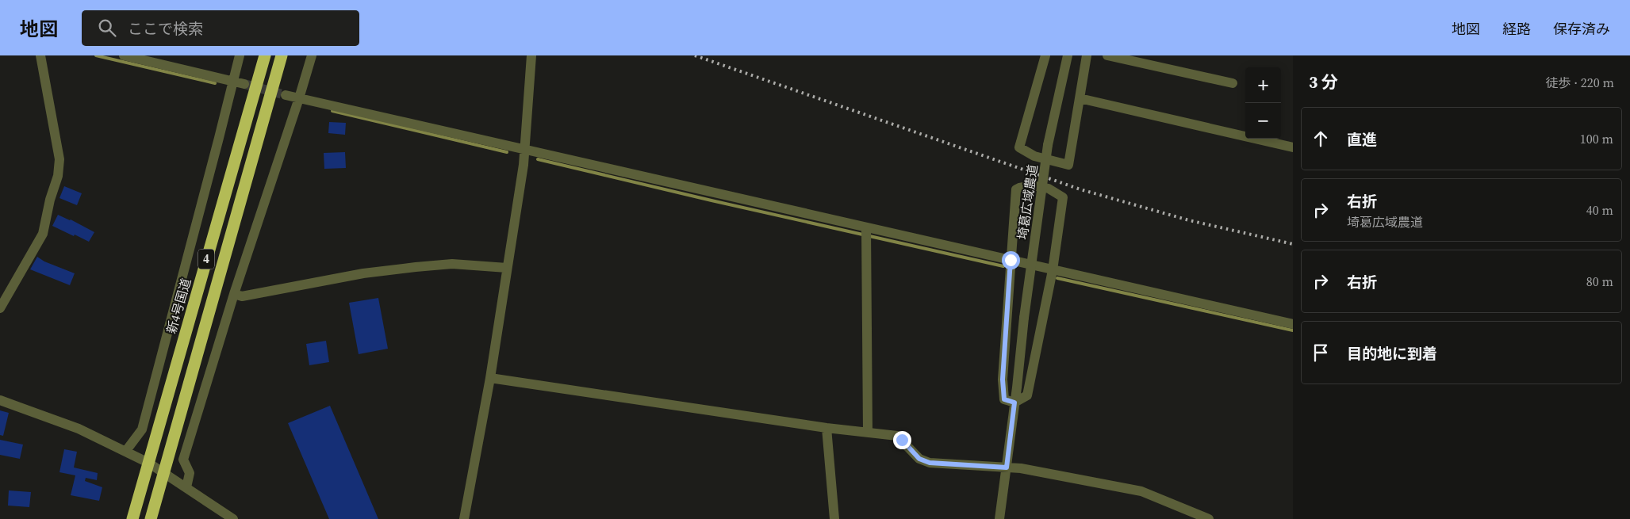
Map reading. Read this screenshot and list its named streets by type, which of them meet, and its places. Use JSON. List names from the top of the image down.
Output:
{
  "streets": {
    "highway": ["4", "新4号国道"],
    "street": ["埼葛広域農道"]
  },
  "page": {
    "header": "地図",
    "search": "ここで検索",
    "nav": ["地図", "経路", "保存済み"],
    "heading": ["3 分", "徒歩 · 220 m"],
    "map_buttons": ["+", "−"],
    "list": [
      ["直進", "100 m"],
      ["右折", "埼葛広域農道", "40 m"],
      ["右折", "80 m"],
      "目的地に到着"
    ]
  }
}
